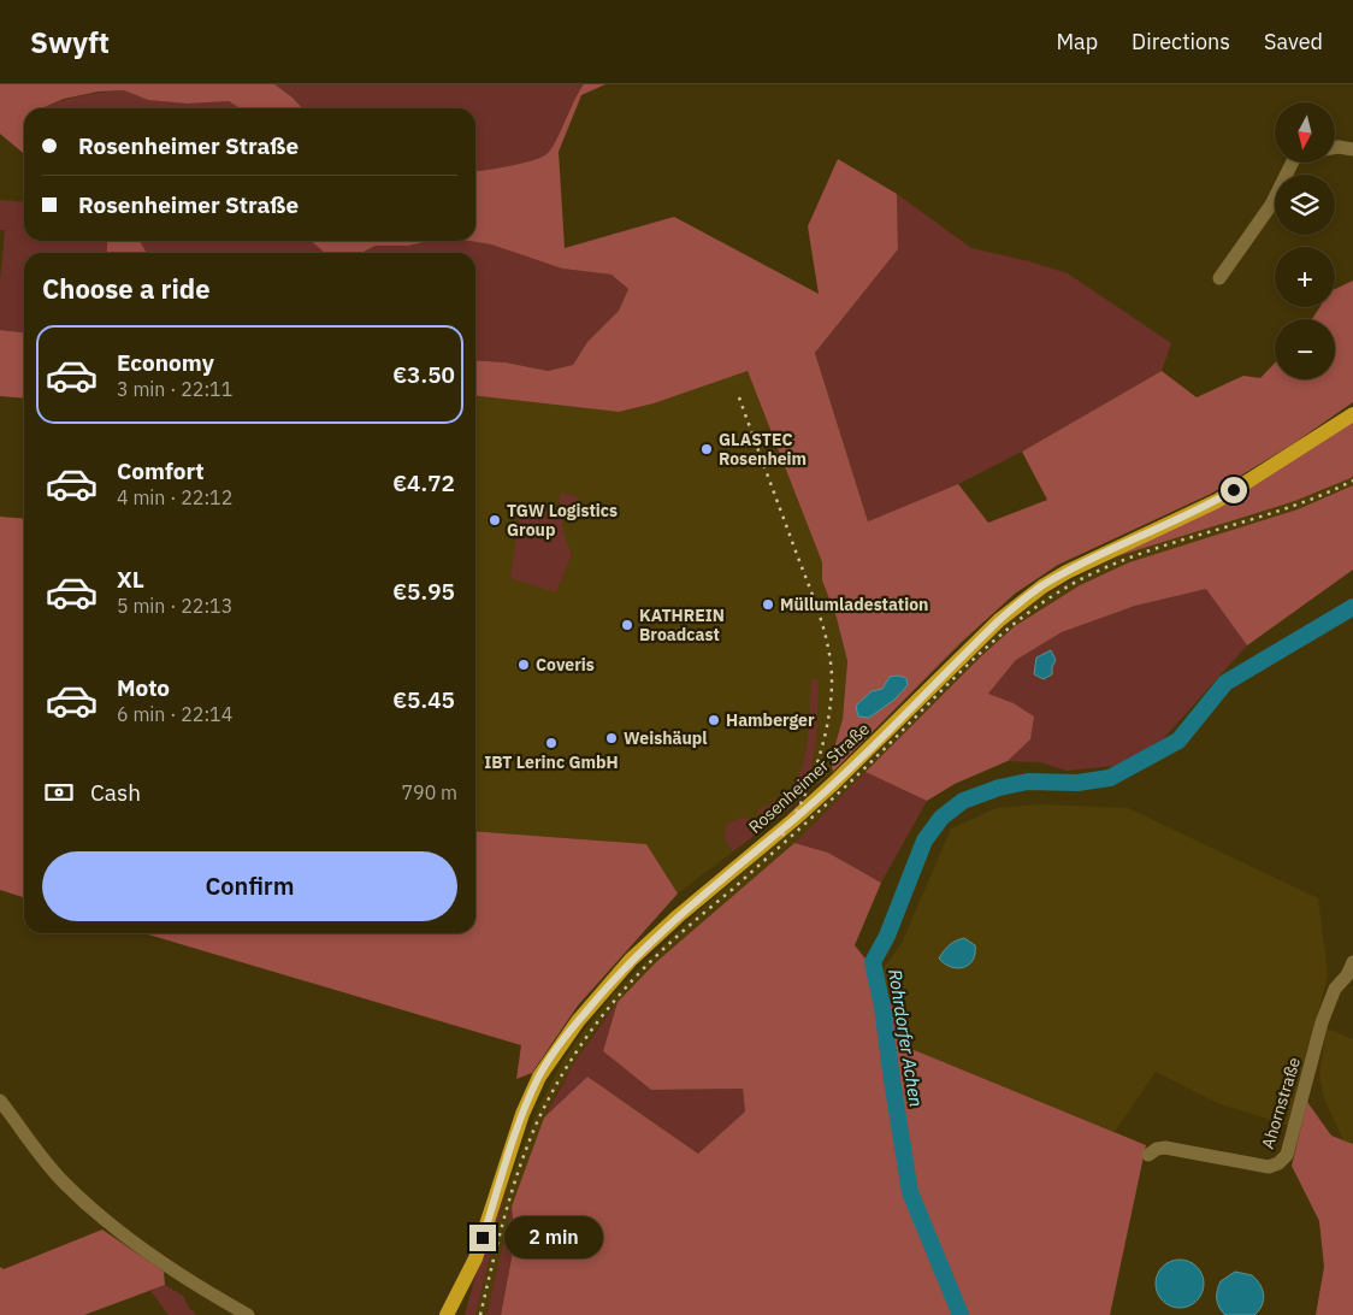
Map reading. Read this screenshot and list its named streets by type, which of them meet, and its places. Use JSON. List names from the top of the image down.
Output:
{
  "streets": {
    "main road": ["Rosenheimer Straße"],
    "street": ["Ahornstraße"]
  },
  "water": ["Rohrdorfer Achen"],
  "places": [
    "GLASTEC Rosenheim",
    "TGW Logistics Group",
    "Müllumladestation",
    "KATHREIN Broadcast",
    "Coveris",
    "Hamberger",
    "Weishäupl",
    "IBT Lerinc GmbH"
  ],
  "north": "bottom",
  "page": {
    "header": "Swyft",
    "nav": ["Map", "Directions", "Saved"],
    "map_buttons": ["+", "−"],
    "banner": ["Rosenheimer Straße", "Rosenheimer Straße"],
    "heading": "Choose a ride",
    "list": [
      {
        "name": "Economy",
        "note": "3 min · 22:11",
        "value": "€3.50"
      },
      {
        "name": "Comfort",
        "note": "4 min · 22:12",
        "value": "€4.72"
      },
      {
        "name": "XL",
        "note": "5 min · 22:13",
        "value": "€5.95"
      },
      {
        "name": "Moto",
        "note": "6 min · 22:14",
        "value": "€5.45"
      }
    ],
    "pay": ["Cash", "790 m"],
    "buttons": "Confirm",
    "bubble": "2 min"
  }
}
